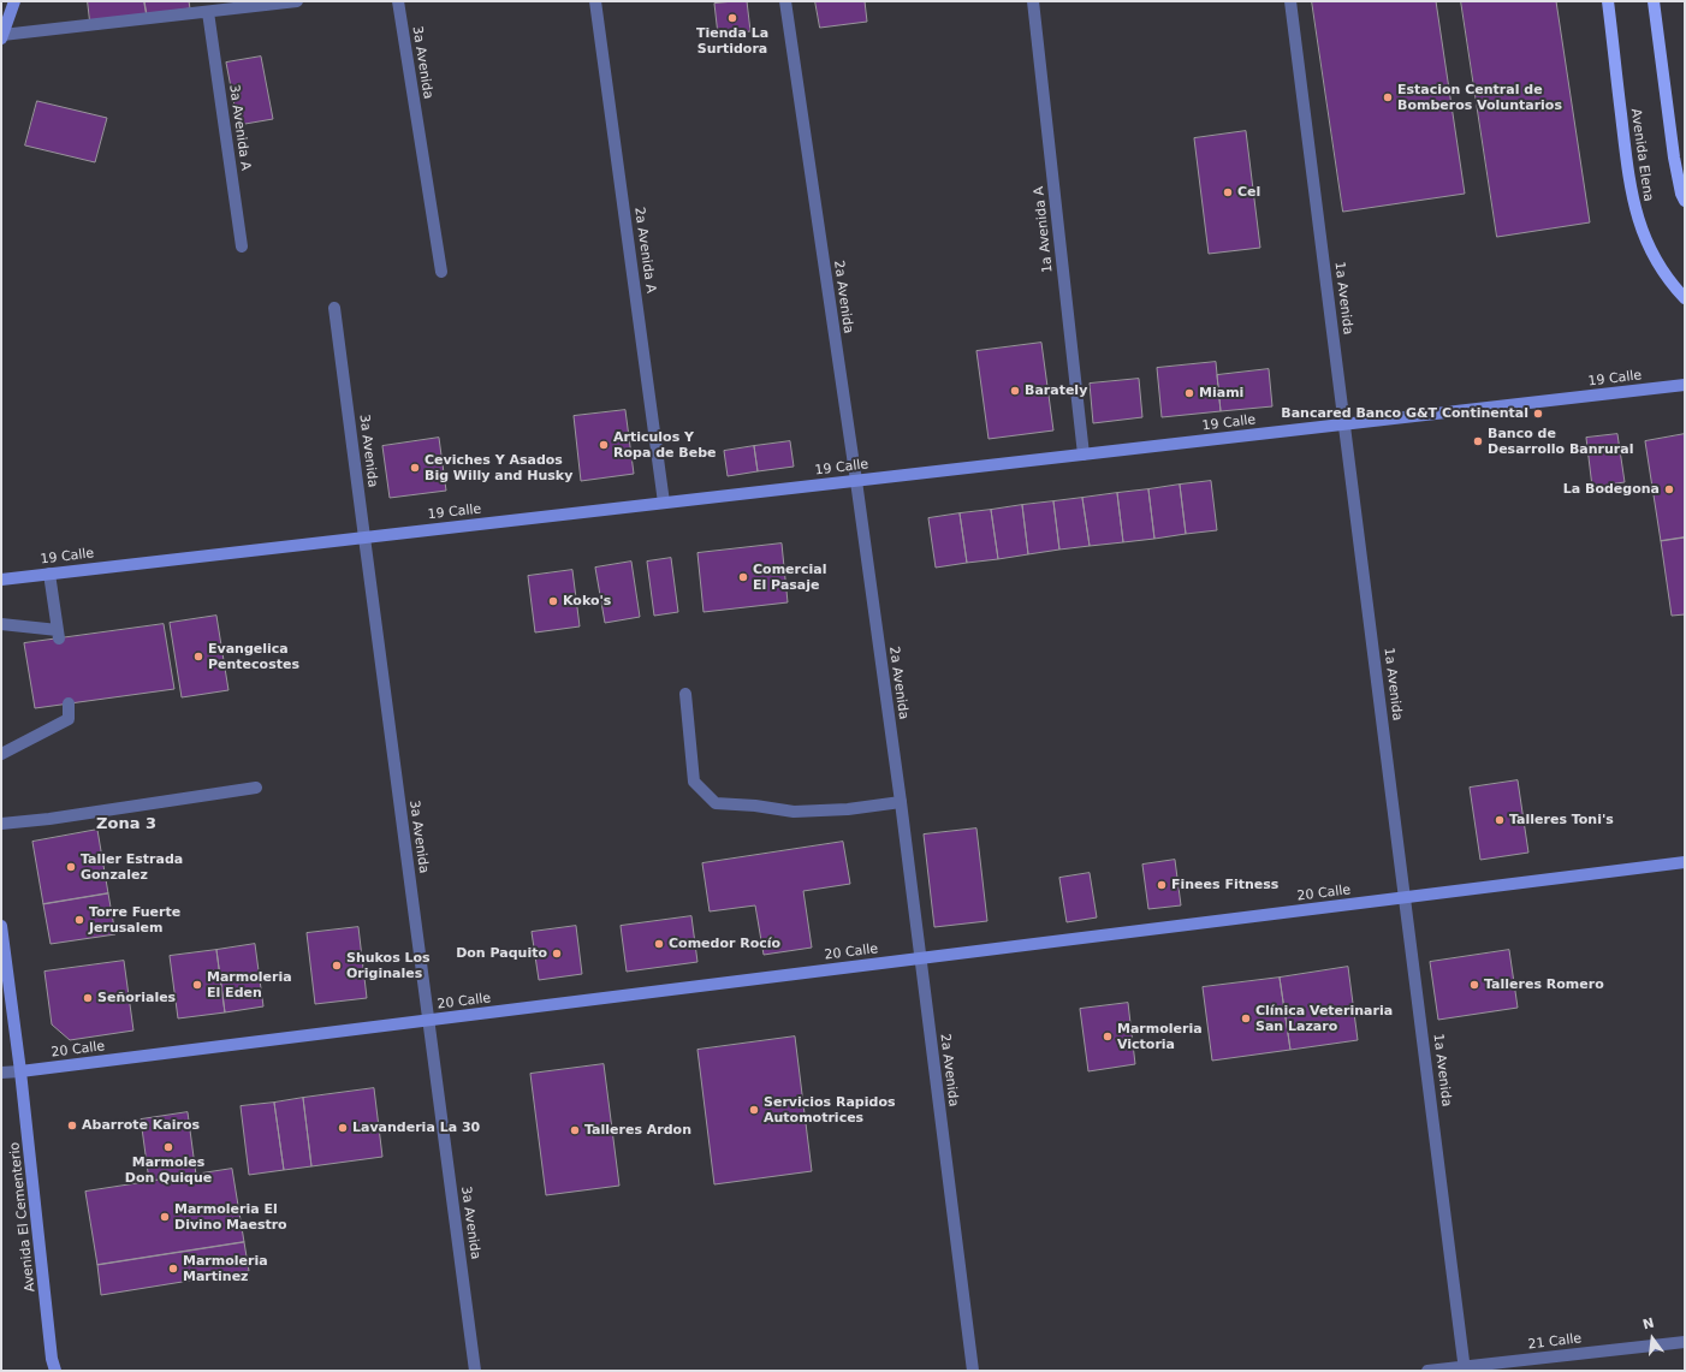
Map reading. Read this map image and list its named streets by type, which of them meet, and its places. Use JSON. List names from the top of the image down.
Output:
{
  "streets": {
    "main road": [
      "Avenida Elena",
      "19 Calle",
      "20 Calle",
      "Avenida El Cementerio"
    ],
    "street": [
      "3a Avenida",
      "3a Avenida A",
      "1a Avenida A",
      "2a Avenida A",
      "2a Avenida",
      "1a Avenida",
      "21 Calle"
    ]
  },
  "crossings": [
    ["3a Avenida", "19 Calle"],
    ["3a Avenida", "20 Calle"],
    ["1a Avenida A", "19 Calle"],
    ["2a Avenida A", "19 Calle"],
    ["2a Avenida", "19 Calle"],
    ["2a Avenida", "20 Calle"],
    ["1a Avenida", "19 Calle"],
    ["1a Avenida", "20 Calle"],
    ["1a Avenida", "21 Calle"],
    ["20 Calle", "Avenida El Cementerio"]
  ],
  "districts": ["Zona 3"],
  "places": [
    "Tienda La Surtidora",
    "Estacion Central de Bomberos Voluntarios",
    "Cel",
    "Barately",
    "Miami",
    "Bancared Banco G&T Continental",
    "Banco de Desarrollo Banrural",
    "Articulos Y Ropa de Bebe",
    "Ceviches Y Asados Big Willy and Husky",
    "La Bodegona",
    "Comercial El Pasaje",
    "Koko's",
    "Evangelica Pentecostes",
    "Talleres Toni's",
    "Taller Estrada Gonzalez",
    "Finees Fitness",
    "Torre Fuerte Jerusalem",
    "Comedor Rocío",
    "Don Paquito",
    "Shukos Los Originales",
    "Marmoleria El Eden",
    "Talleres Romero",
    "Señoriales",
    "Clínica Veterinaria San Lazaro",
    "Marmoleria Victoria",
    "Servicios Rapidos Automotrices",
    "Abarrote Kairos",
    "Lavanderia La 30",
    "Talleres Ardon",
    "Marmoles Don Quique",
    "Marmoleria El Divino Maestro",
    "Marmoleria Martinez"
  ],
  "north": "top"
}
